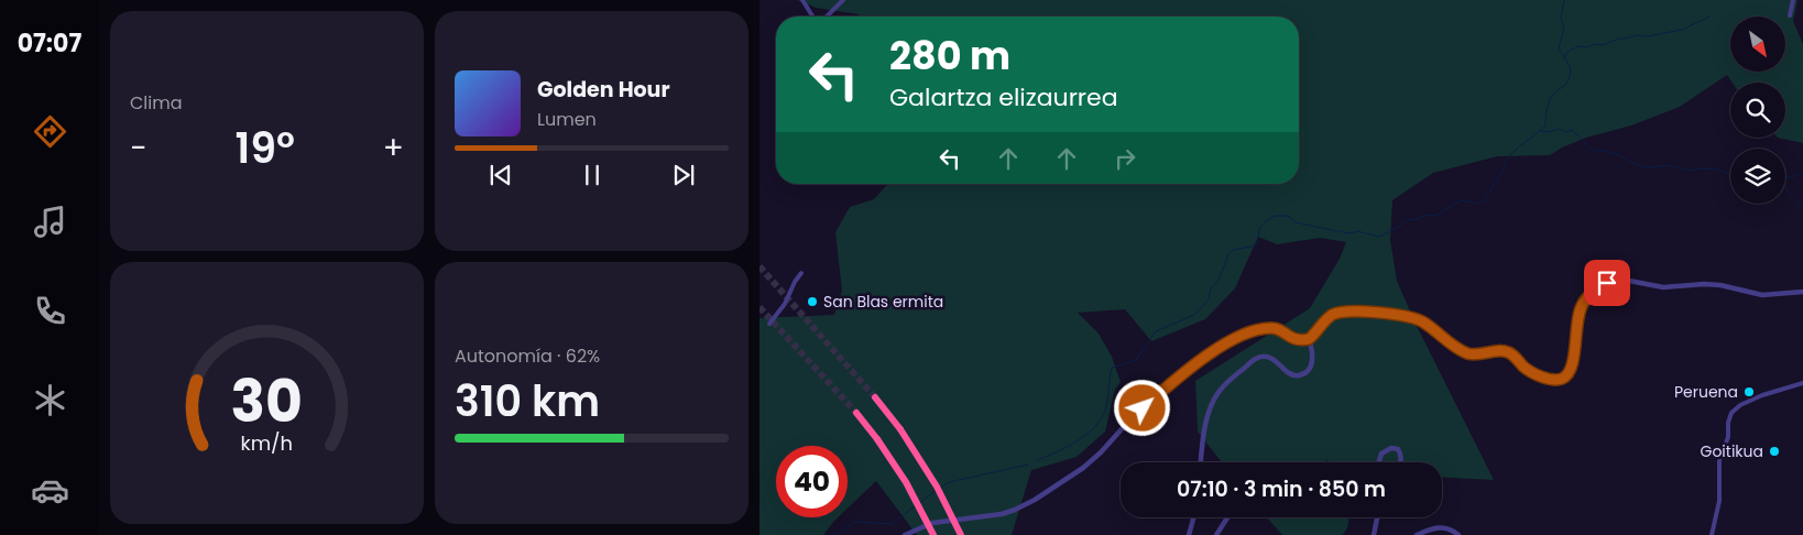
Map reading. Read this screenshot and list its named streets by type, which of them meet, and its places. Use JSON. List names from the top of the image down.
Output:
{
  "places": ["San Blas ermita", "Peruena", "Goitikua"],
  "north": "bottom right",
  "page": {
    "tabs": "07:07",
    "tile": [
      "Clima",
      ["Autonomía · 62%", "310 km"]
    ],
    "turn": ["280 m", "Galartza elizaurrea"],
    "song": ["Golden Hour", "Lumen"],
    "heat": ["−", "19°", "+"],
    "limit": "40",
    "trip": "07:10 · 3 min · 850 m",
    "gauge": ["30", "km/h"]
  }
}
